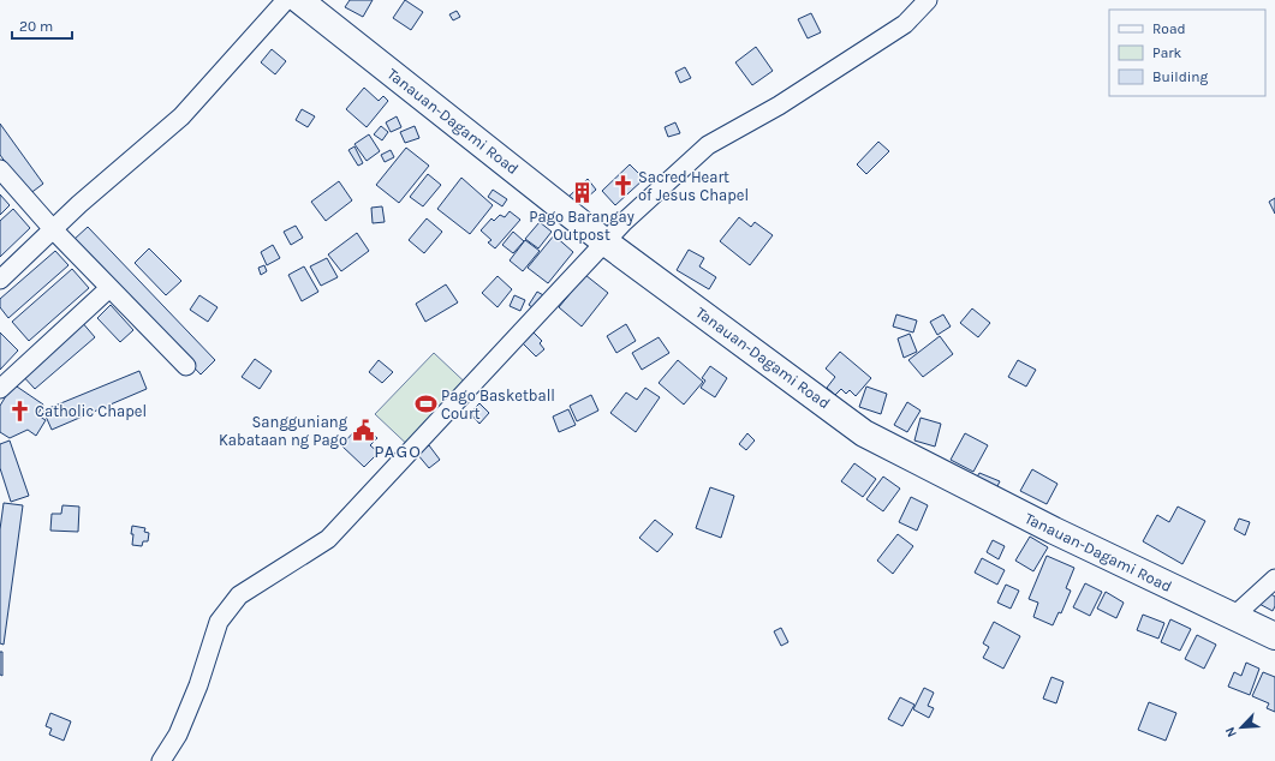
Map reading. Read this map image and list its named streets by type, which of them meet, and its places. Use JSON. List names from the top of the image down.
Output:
{
  "streets": {
    "main road": ["Tanauan-Dagami Road"]
  },
  "districts": ["PAGO"],
  "places": {
    "church": ["Sacred Heart of Jesus Chapel", "Catholic Chapel"],
    "building": ["Pago Barangay Outpost"],
    "sports": ["Pago Basketball Court"],
    "public building": ["Sangguniang Kabataan ng Pago"]
  },
  "legend": ["Road", "Park", "Building"],
  "scale_bar": "20 m",
  "north": "bottom left"
}
